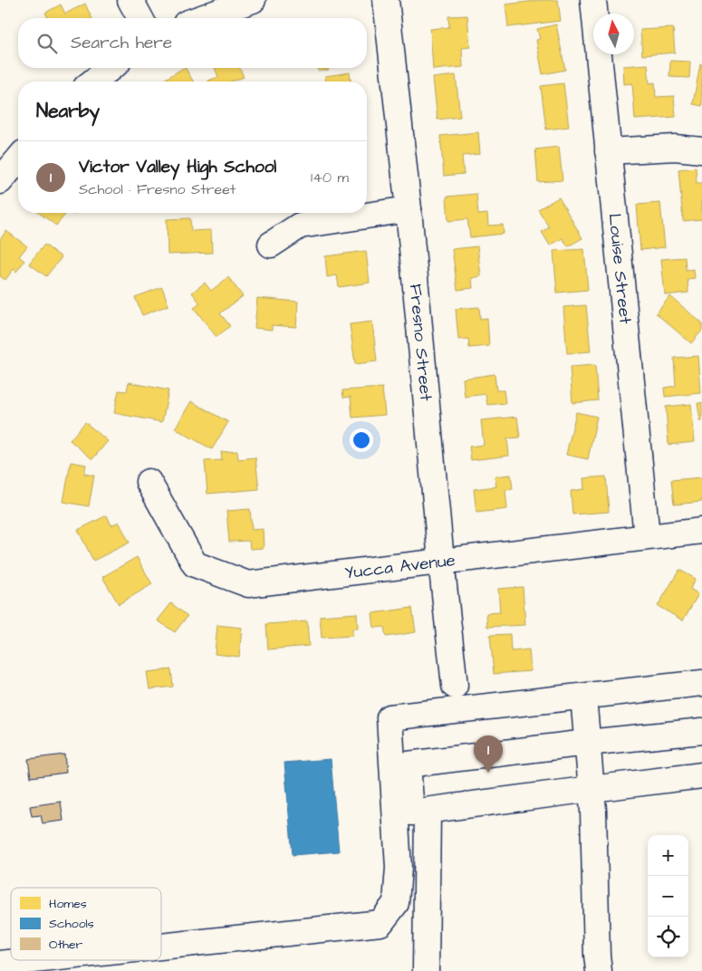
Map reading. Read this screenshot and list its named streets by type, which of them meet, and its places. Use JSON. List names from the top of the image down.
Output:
{
  "streets": {
    "street": ["Louise Street", "Fresno Street", "Yucca Avenue"]
  },
  "crossings": [
    ["Louise Street", "Yucca Avenue"],
    ["Fresno Street", "Yucca Avenue"]
  ],
  "legend": ["Homes", "Schools", "Other"],
  "north": "top",
  "page": {
    "search": "Search here",
    "heading": "Nearby",
    "list": [
      {
        "mark": "1",
        "name": "Victor Valley High School",
        "note": "School · Fresno Street",
        "value": "140 m"
      }
    ],
    "pins": "1",
    "map_buttons": ["+", "−"]
  }
}
